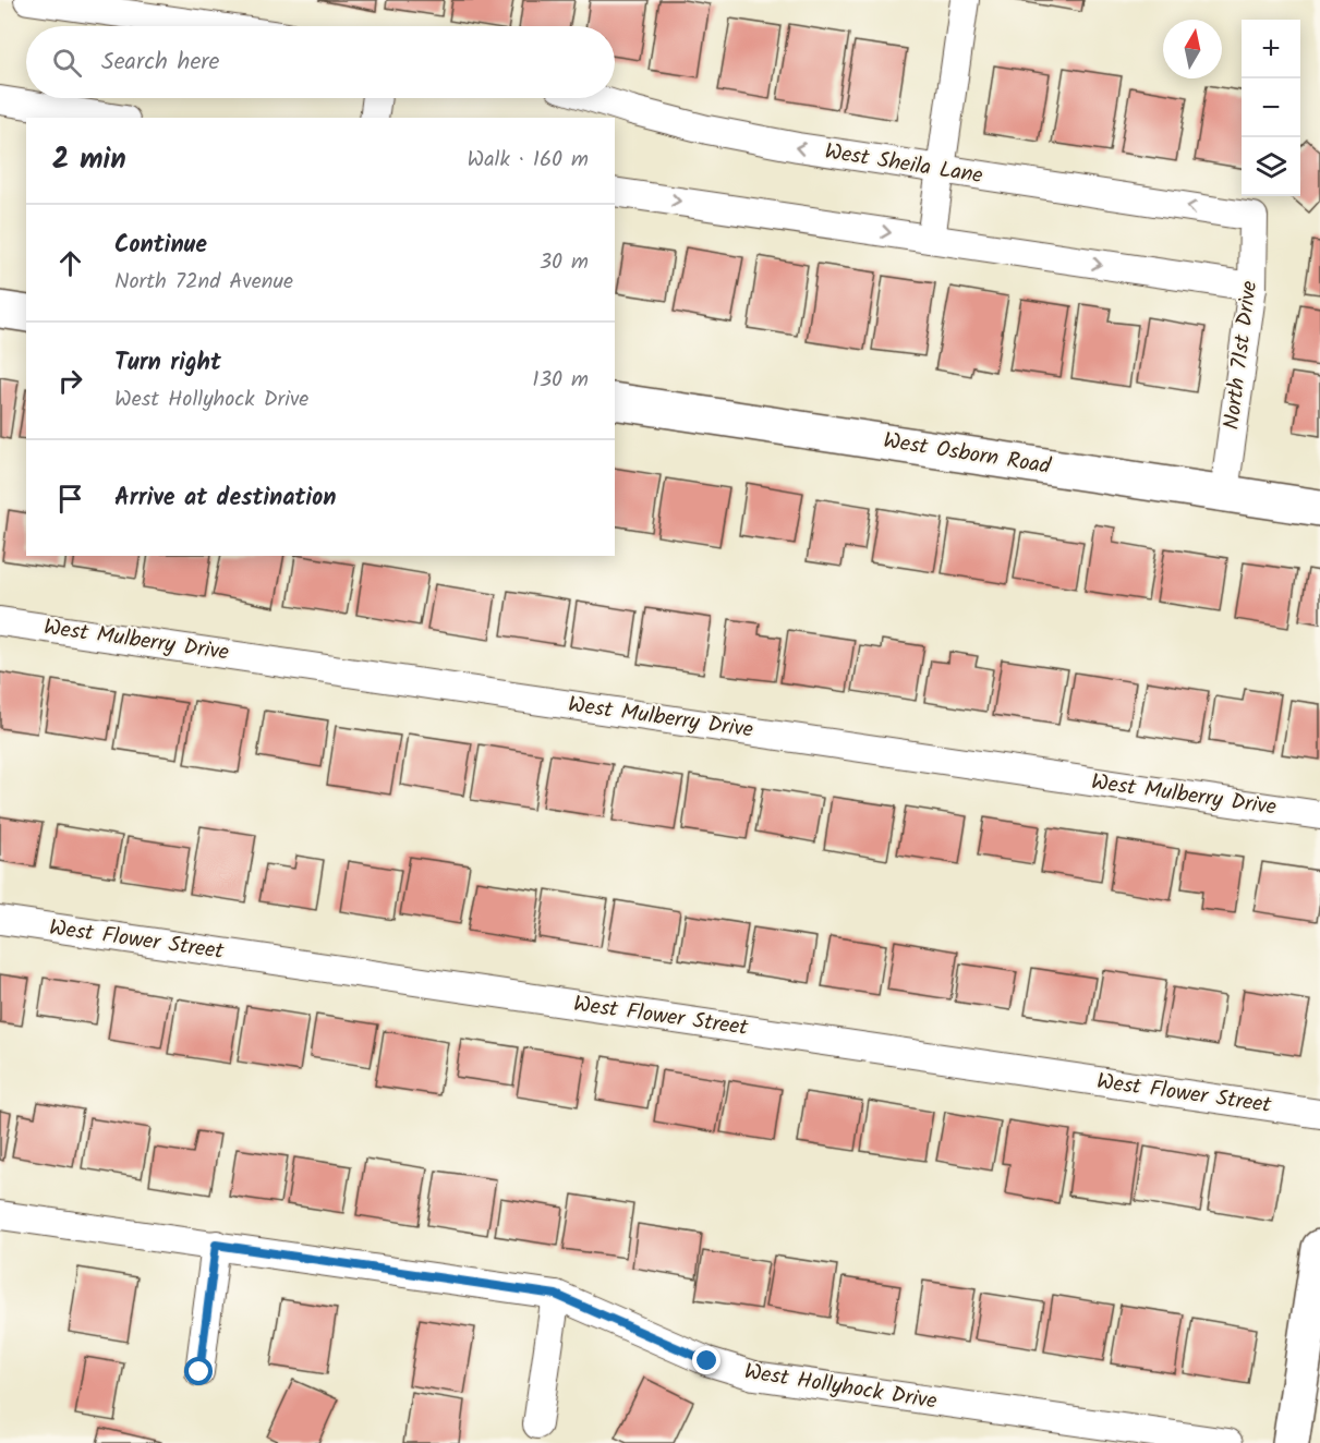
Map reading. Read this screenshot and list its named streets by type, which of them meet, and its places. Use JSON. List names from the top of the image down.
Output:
{
  "streets": {
    "street": [
      "West Sheila Lane",
      "North 71st Drive",
      "West Osborn Road",
      "West Mulberry Drive",
      "West Flower Street",
      "West Hollyhock Drive"
    ]
  },
  "crossings": [
    ["West Sheila Lane", "North 71st Drive"],
    ["North 71st Drive", "West Osborn Road"]
  ],
  "north": "top",
  "page": {
    "map_buttons": ["+", "−"],
    "search": "Search here",
    "heading": ["2 min", "Walk · 160 m"],
    "list": [
      ["Continue", "North 72nd Avenue", "30 m"],
      ["Turn right", "West Hollyhock Drive", "130 m"],
      "Arrive at destination"
    ]
  }
}
